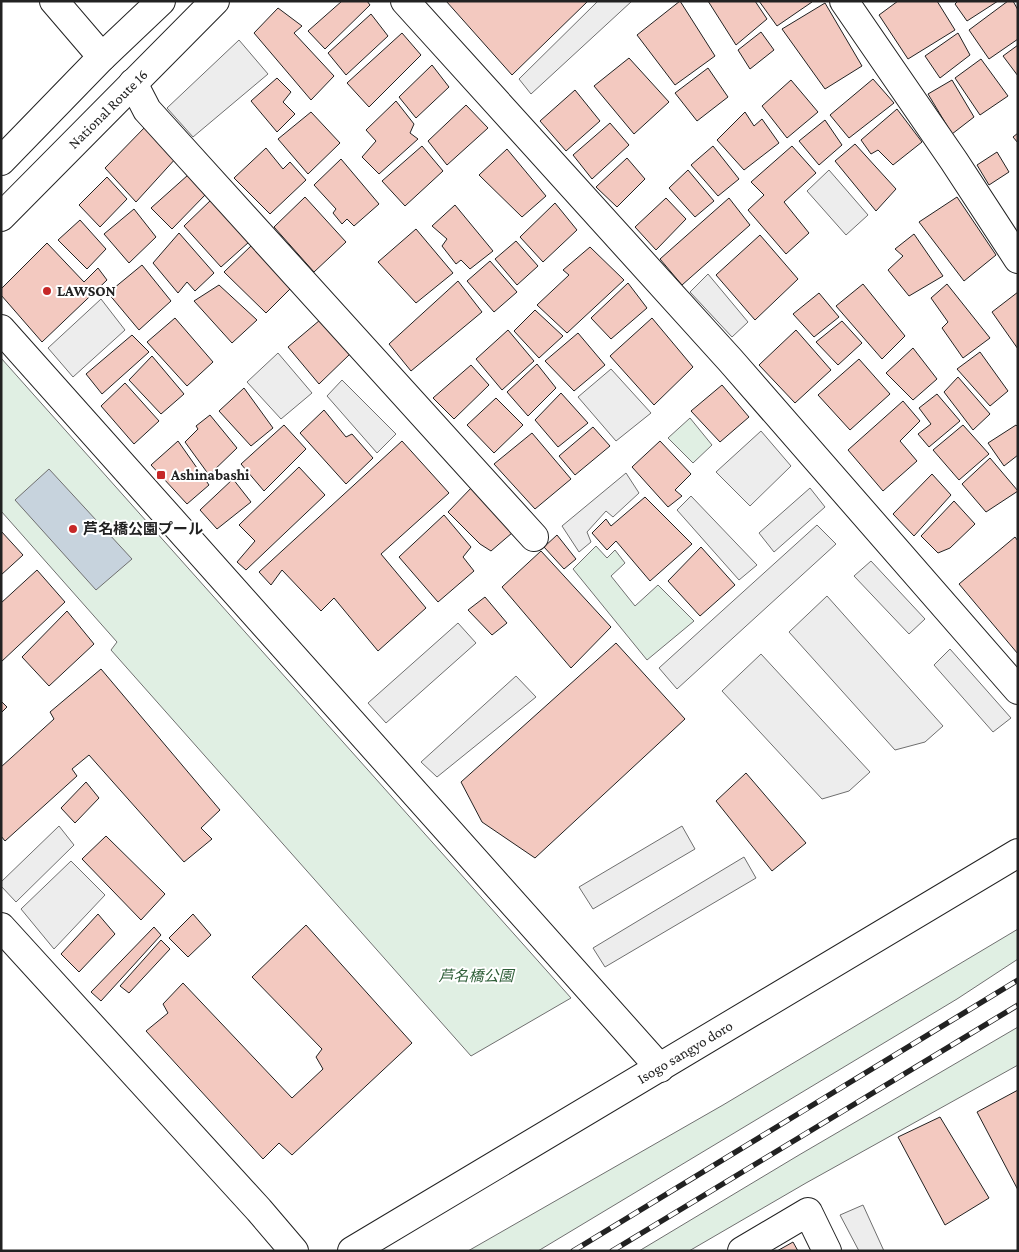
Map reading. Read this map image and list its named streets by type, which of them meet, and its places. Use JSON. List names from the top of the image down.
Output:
{
  "streets": {
    "main road": ["National Route 16", "Isogo sangyo doro"]
  },
  "parks": ["芦名橋公園"],
  "places": {
    "other": ["LAWSON", "芦名橋公園プール"],
    "transit": ["Ashinabashi"]
  }
}
